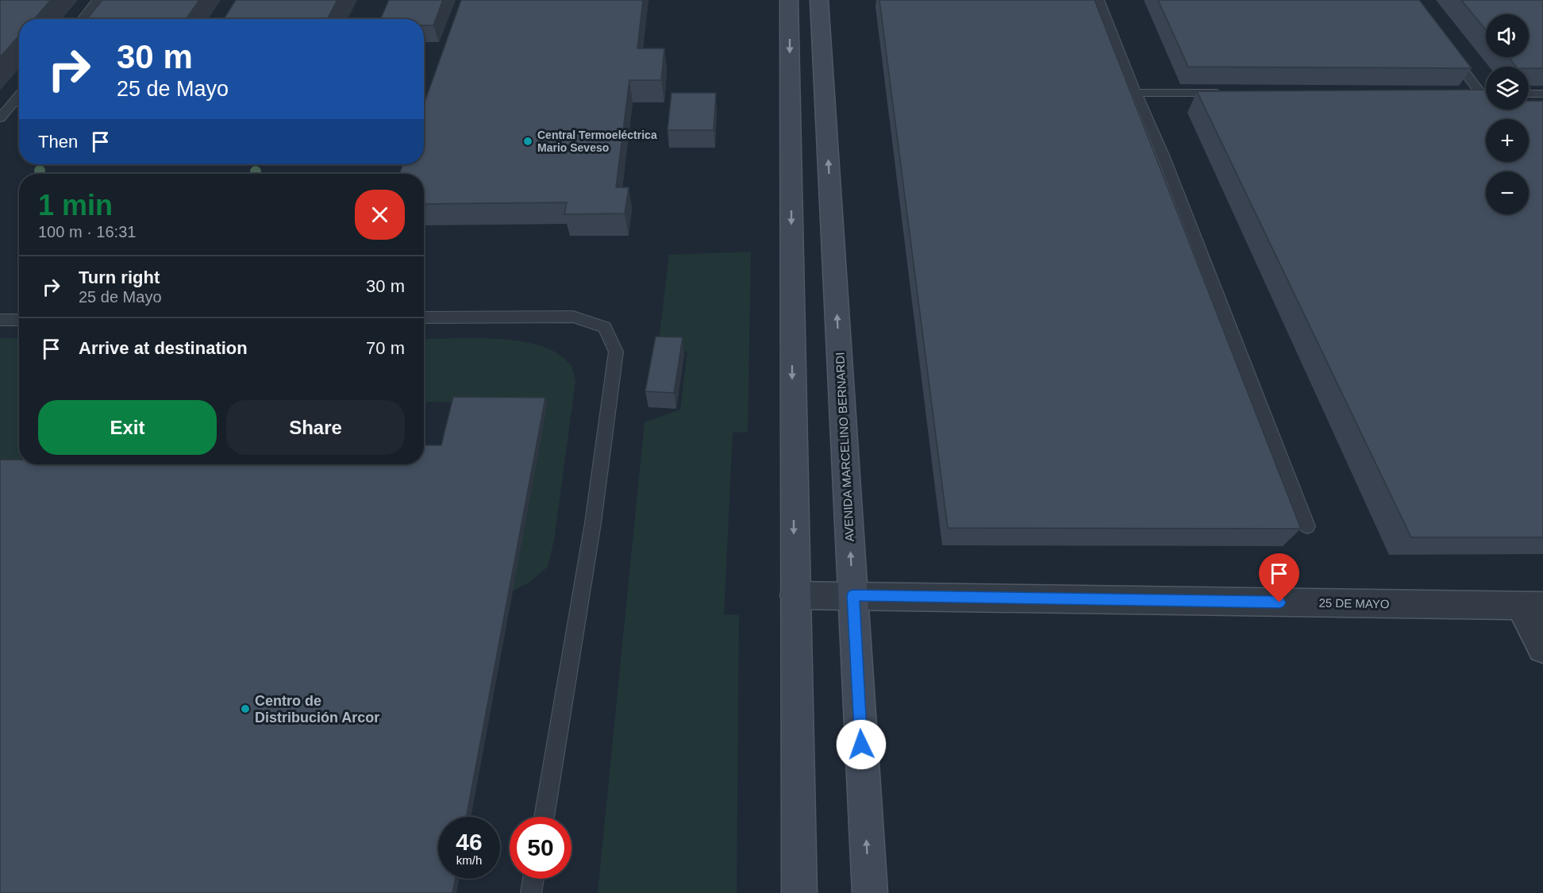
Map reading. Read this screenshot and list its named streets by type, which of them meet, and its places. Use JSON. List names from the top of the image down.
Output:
{
  "streets": {
    "main road": ["AVENIDA MARCELINO BERNARDI"],
    "street": ["25 DE MAYO"]
  },
  "crossings": [
    ["AVENIDA MARCELINO BERNARDI", "25 DE MAYO"]
  ],
  "places": ["Central Termoeléctrica Mario Seveso", "Centro de Distribución Arcor"],
  "page": {
    "map_buttons": ["+", "−"],
    "turn": ["30 m", "25 de Mayo"],
    "then": "Then",
    "heading": ["1 min", "100 m · 16:31"],
    "list": [
      {
        "name": "Turn right",
        "note": "25 de Mayo",
        "value": "30 m"
      },
      {
        "name": "Arrive at destination",
        "value": "70 m"
      }
    ],
    "buttons": ["Exit", "Share"],
    "speed": "46 km/h",
    "limit": "50"
  }
}
